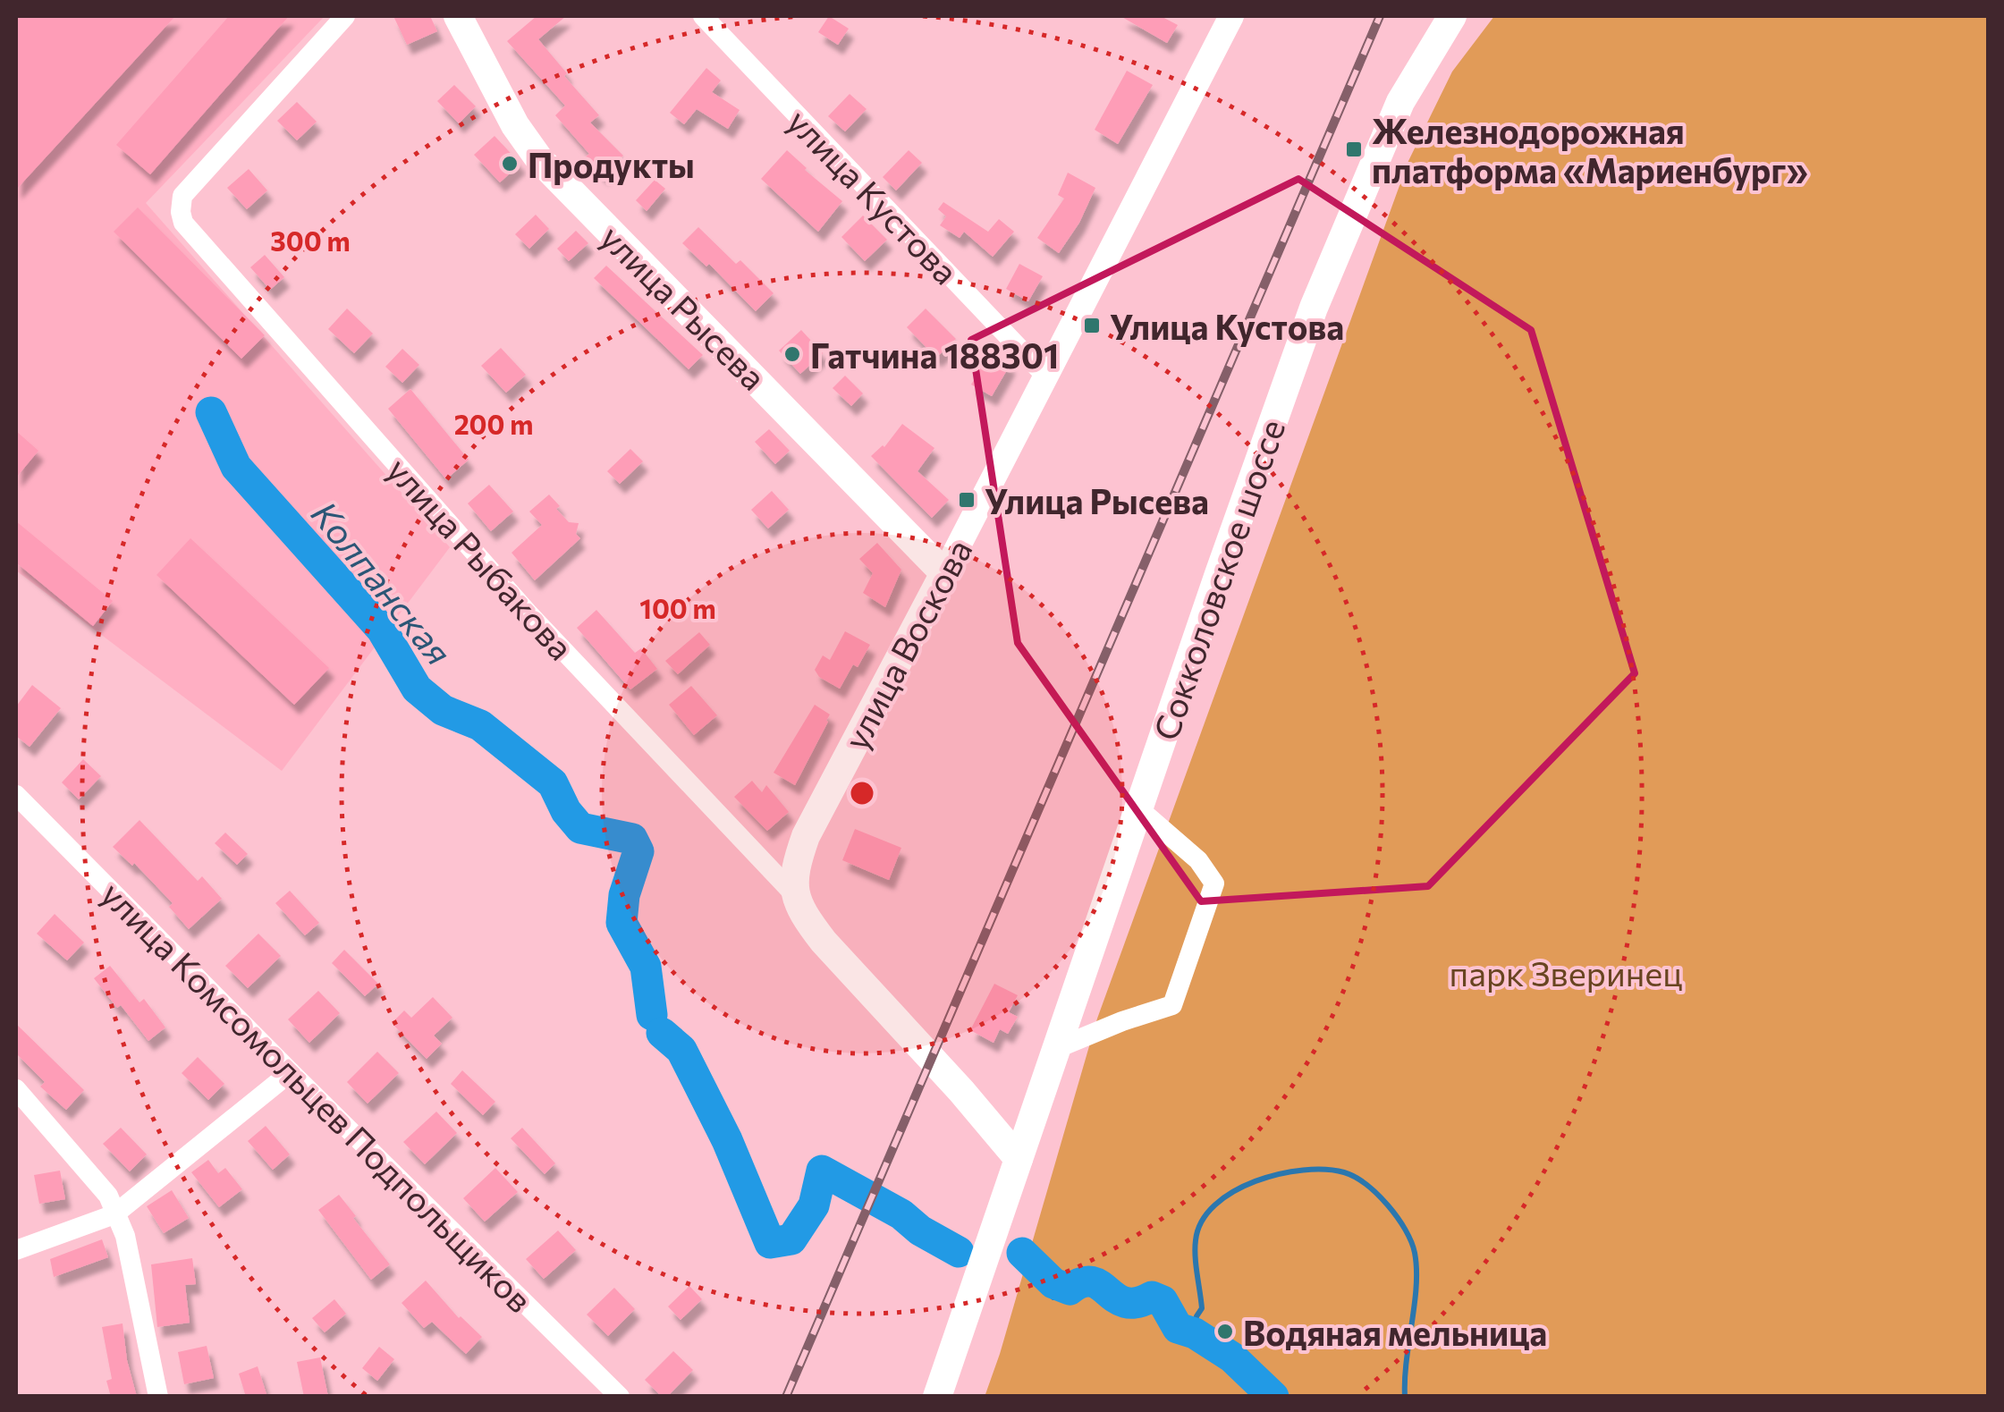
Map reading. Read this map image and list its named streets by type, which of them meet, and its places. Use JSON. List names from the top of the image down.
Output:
{
  "streets": {
    "main road": ["улица Рысева", "Сокколовское шоссе", "улица Воскова"],
    "street": ["улица Кустова", "улица Рыбакова", "улица Комсомольцев Подпольщиков"]
  },
  "crossings": [
    ["улица Кустова", "улица Воскова"],
    ["улица Рысева", "улица Воскова"],
    ["улица Рыбакова", "улица Воскова"]
  ],
  "water": ["Колпанская"],
  "parks": ["парк Зверинец"],
  "places": {
    "transit": ["Железнодорожная платформа «Мариенбург»", "Улица Кустова", "Улица Рысева"],
    "other": ["Продукты", "Гатчина 188301", "Водяная мельница"]
  },
  "rings": ["300 m", "200 m", "100 m"]
}
